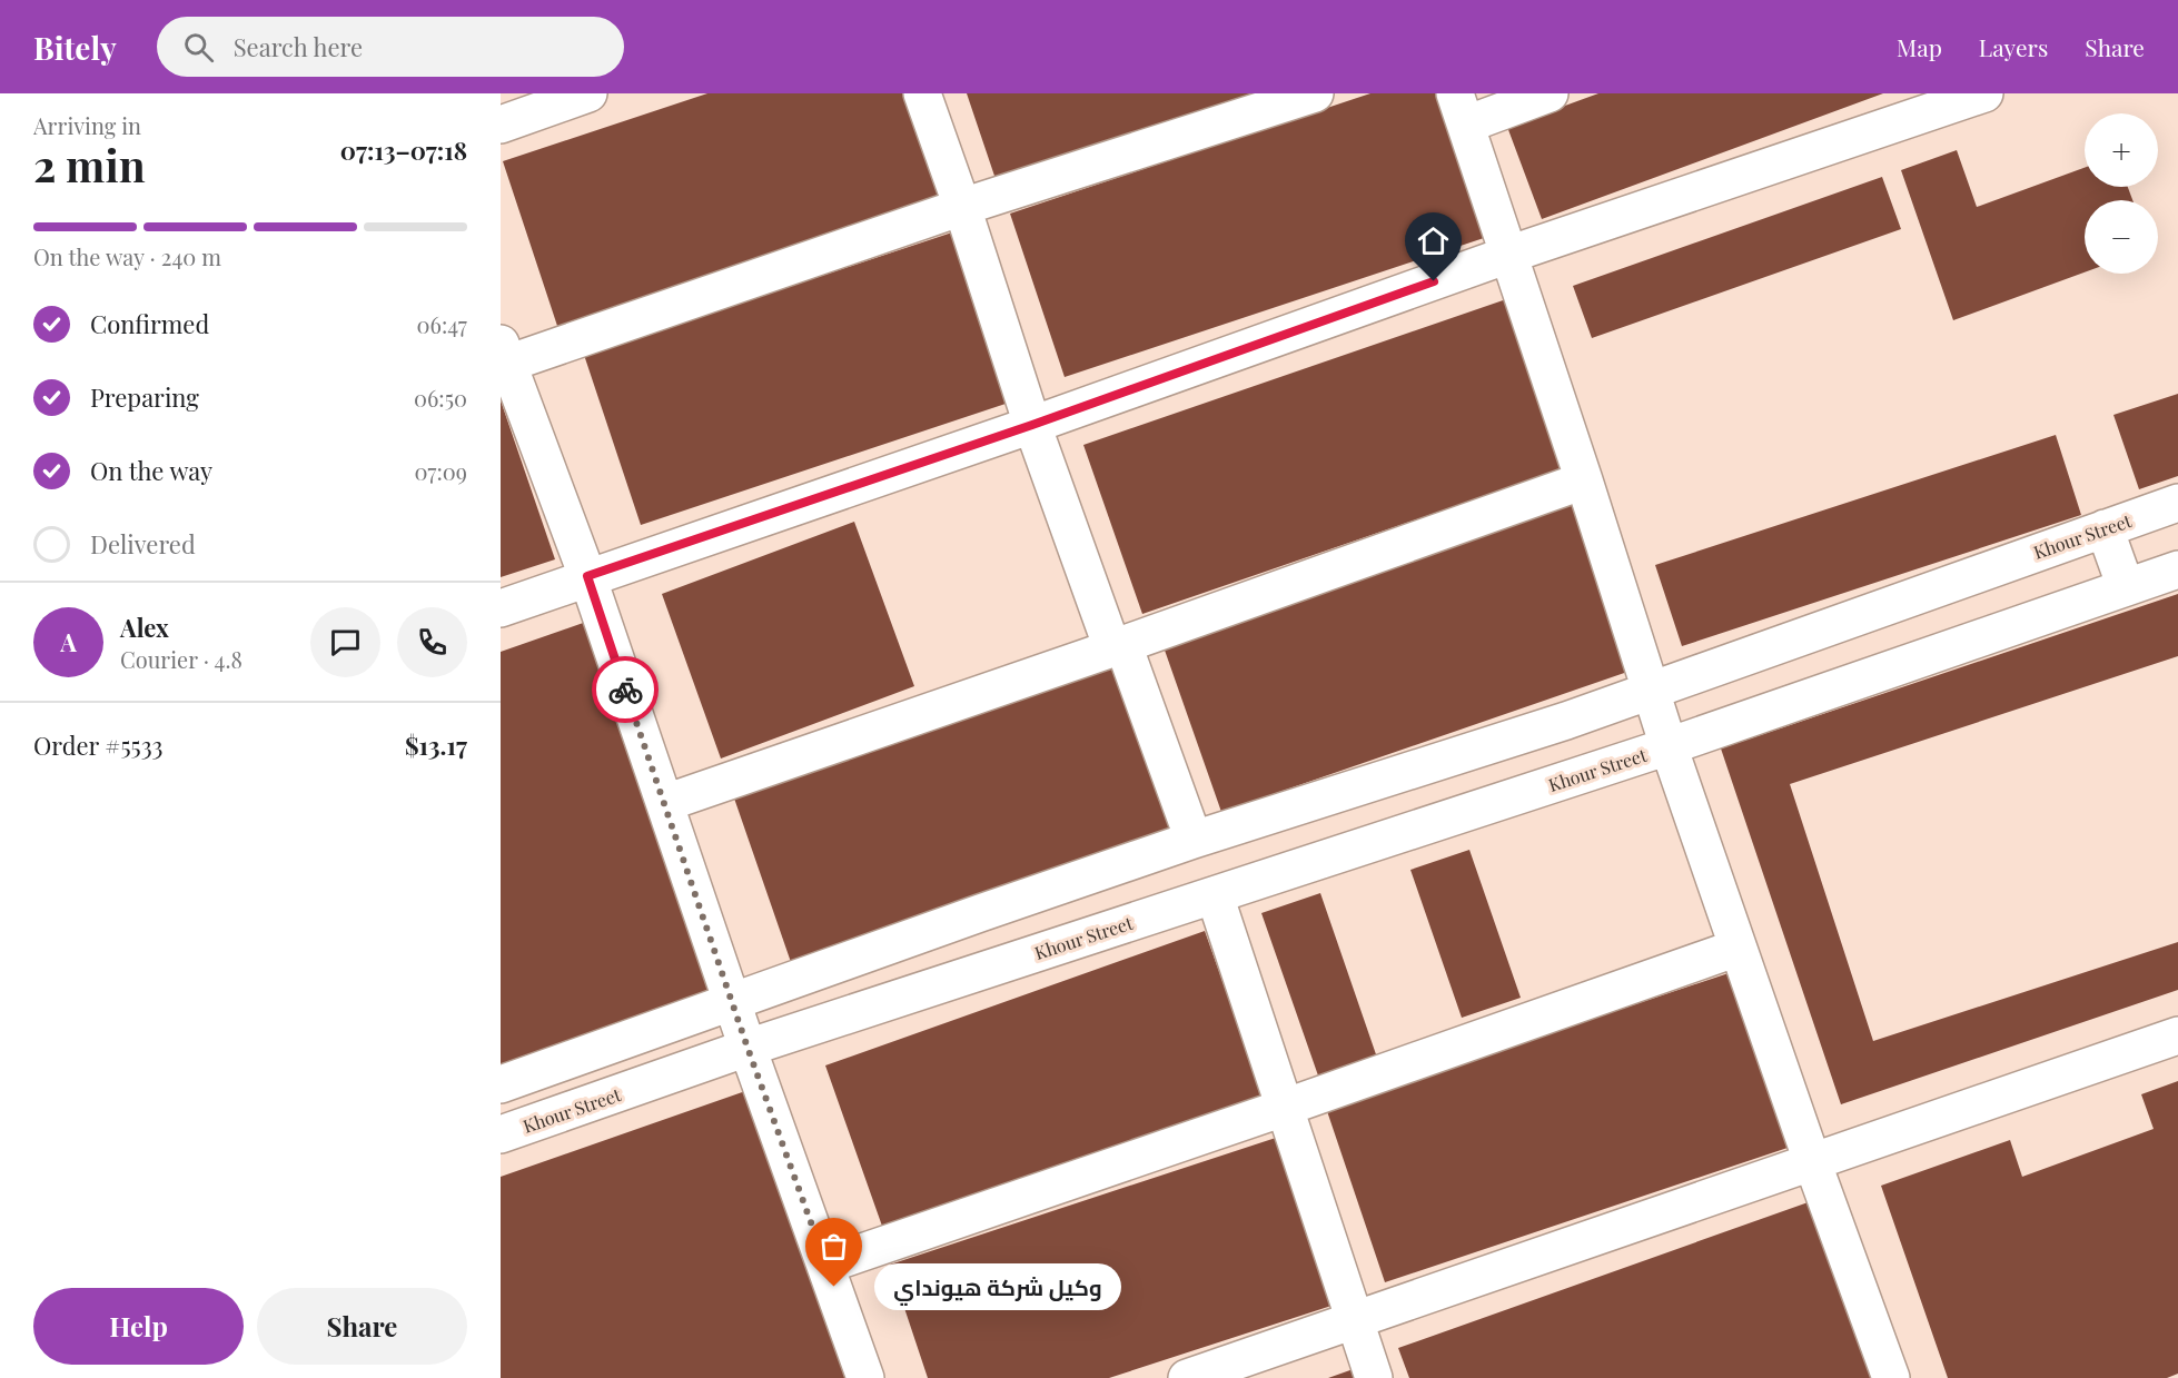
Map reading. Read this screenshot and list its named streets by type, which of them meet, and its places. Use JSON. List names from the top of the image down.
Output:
{
  "streets": {
    "street": ["Khour Street"]
  },
  "places": ["وكيل شركة هيونداي"],
  "page": {
    "header": "Bitely",
    "search": "Search here",
    "nav": ["Map", "Layers", "Share"],
    "heading": ["2 min", "Arriving in", "07:13–07:18"],
    "panel": [
      "Alex",
      "Courier · 4.8",
      "Order #5533",
      "$13.17"
    ],
    "map_buttons": ["+", "−"],
    "bar": "On the way · 240 m",
    "list": [
      ["Confirmed", "06:47"],
      ["Preparing", "06:50"],
      ["On the way", "07:09"],
      "Delivered"
    ],
    "round": "A",
    "bubble": "وكيل شركة هيونداي",
    "buttons": ["Help", "Share"]
  }
}
